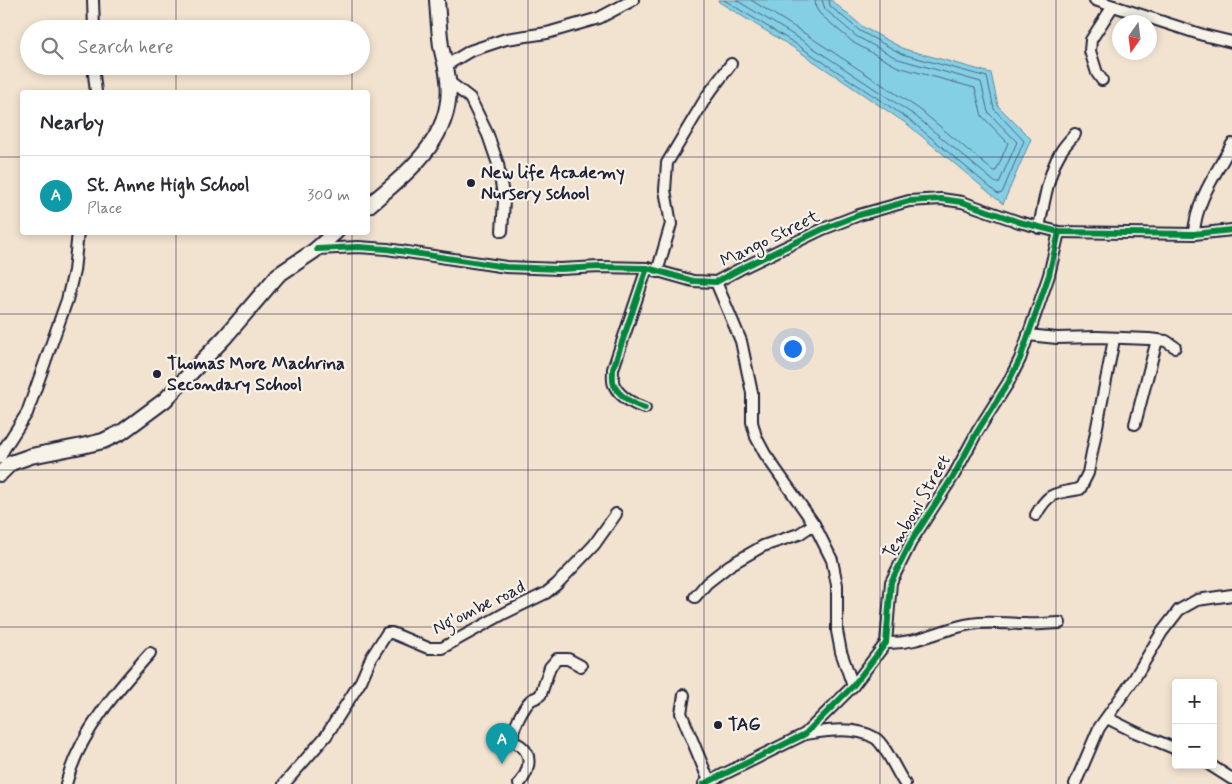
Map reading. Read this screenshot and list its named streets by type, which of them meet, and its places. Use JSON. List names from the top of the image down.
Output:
{
  "streets": {
    "street": ["Mango Street", "Temboni Street", "Ng'ombe road"]
  },
  "crossings": [
    ["Mango Street", "Temboni Street"]
  ],
  "places": ["New life Academy Nursery school", "Thomas More Machrina Secondary School", "TAG"],
  "north": "bottom",
  "page": {
    "search": "Search here",
    "heading": "Nearby",
    "list": [
      {
        "mark": "A",
        "name": "St. Anne High School",
        "note": "Place",
        "value": "300 m"
      }
    ],
    "map_buttons": ["+", "−"],
    "pins": "A"
  }
}
